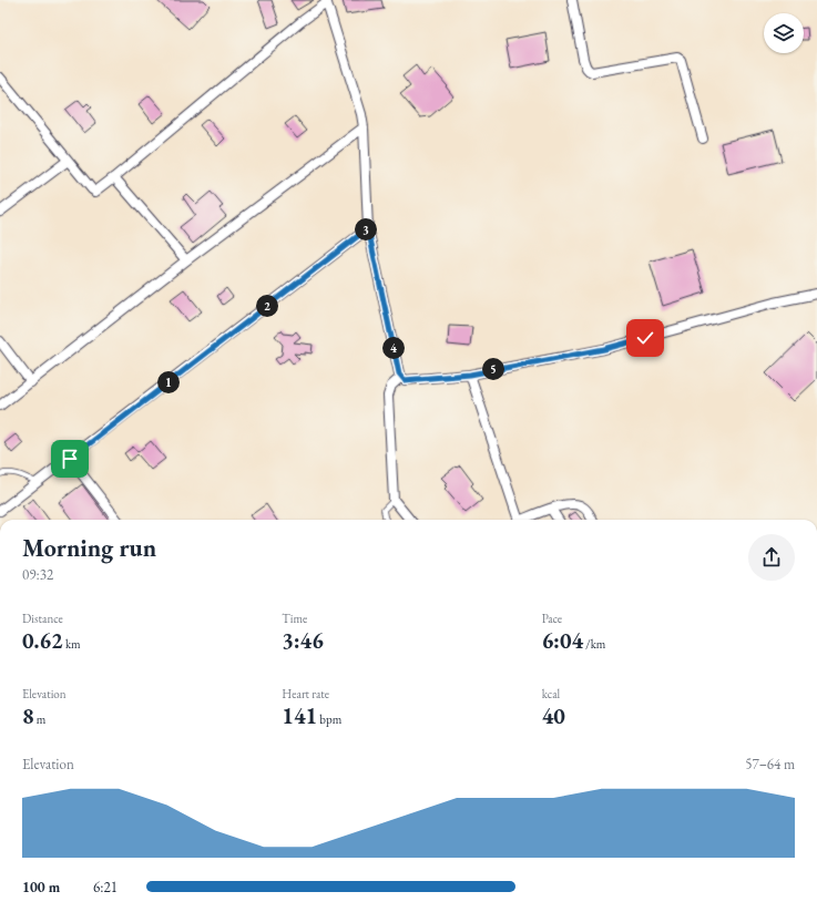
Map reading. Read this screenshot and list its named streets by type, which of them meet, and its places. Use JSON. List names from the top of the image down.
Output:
{
  "page": {
    "pins": [
      "3",
      "2",
      "4",
      "5",
      "1"
    ],
    "heading": ["Morning run", "09:32"],
    "stats": [
      ["Distance", "0.62 km"],
      ["Time", "3:46"],
      ["Pace", "6:04 /km"],
      ["Elevation", "8 m"],
      ["Heart rate", "141 bpm"],
      ["kcal", "40"]
    ],
    "chart": ["Elevation", "57–64 m"],
    "list": [
      {
        "name": "100 m",
        "note": "6:21"
      }
    ]
  }
}
